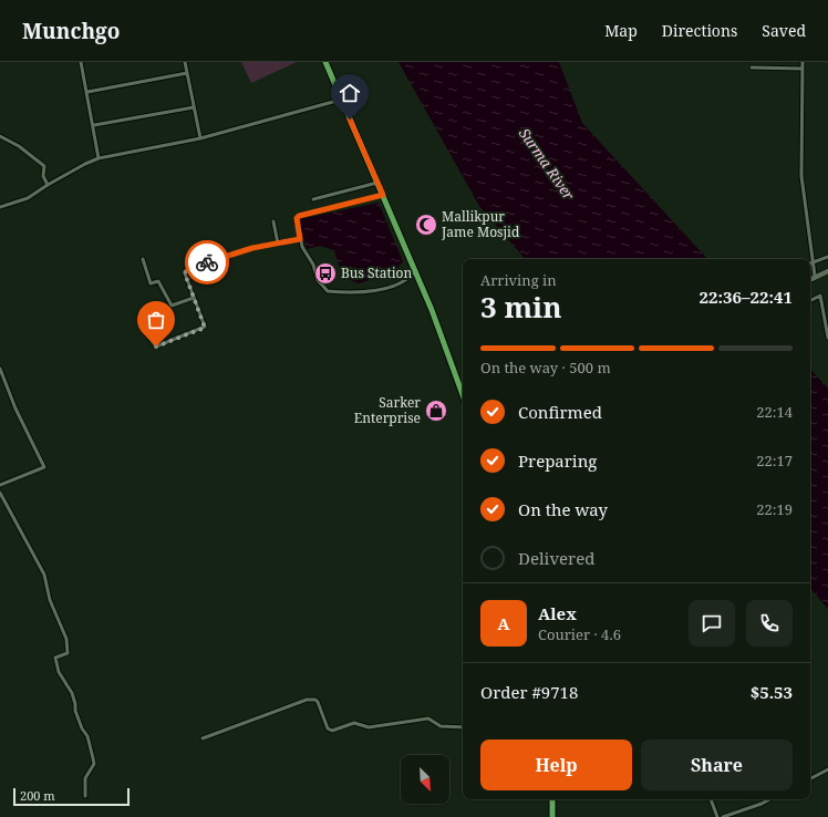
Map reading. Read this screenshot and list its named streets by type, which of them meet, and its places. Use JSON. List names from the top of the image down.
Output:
{
  "water": ["Surma River"],
  "places": {
    "mosque": ["Mallikpur Jame Mosjid"],
    "bus stop": ["Bus Station"],
    "shop": ["Sarker Enterprise"]
  },
  "scale_bar": "200 m",
  "north": "bottom right",
  "page": {
    "header": "Munchgo",
    "nav": ["Map", "Directions", "Saved"],
    "heading": ["3 min", "Arriving in", "22:36–22:41"],
    "panel": [
      "Alex",
      "Courier · 4.6",
      "Order #9718",
      "$5.53"
    ],
    "bar": "On the way · 500 m",
    "list": [
      ["Confirmed", "22:14"],
      ["Preparing", "22:17"],
      ["On the way", "22:19"],
      "Delivered"
    ],
    "round": "A",
    "buttons": ["Help", "Share"],
    "scale": "200 m"
  }
}
